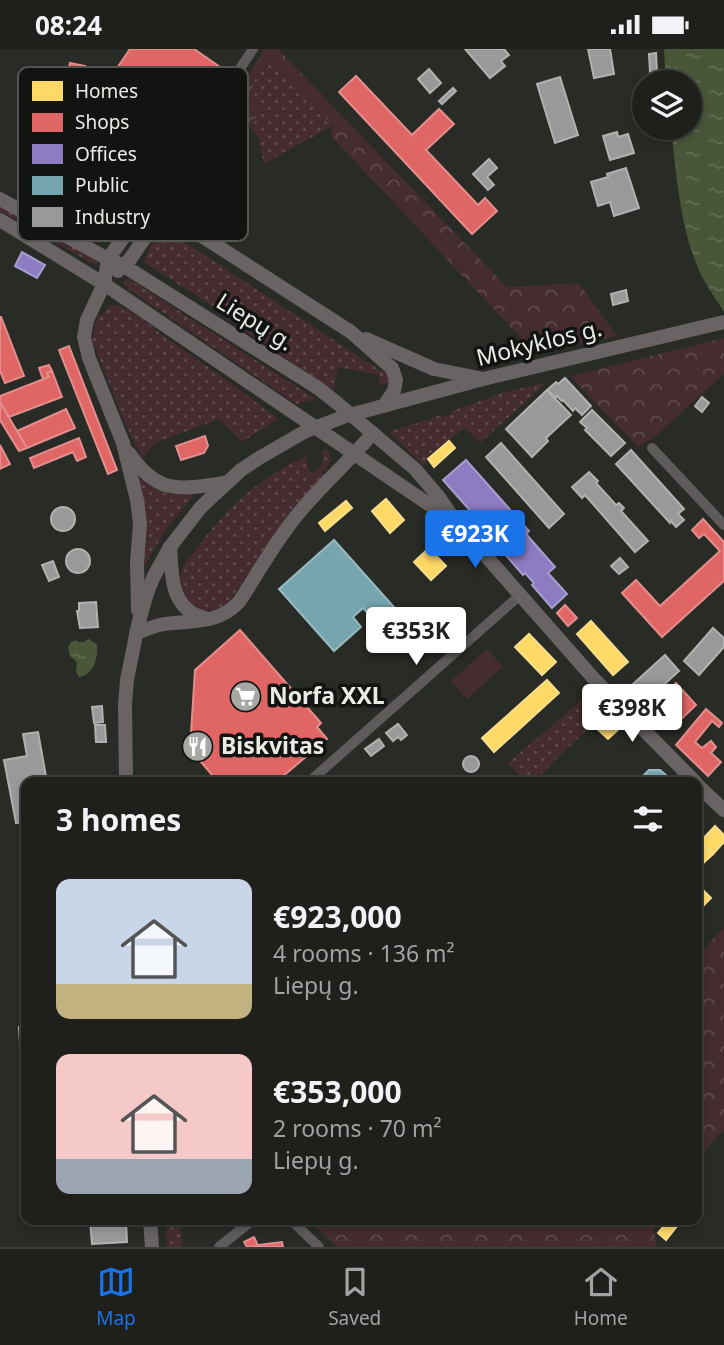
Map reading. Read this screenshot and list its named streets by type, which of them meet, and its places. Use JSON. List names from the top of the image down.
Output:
{
  "streets": {
    "main road": ["Liepų g.", "Mokyklos g."]
  },
  "places": {
    "supermarket": ["Norfa XXL"],
    "restaurant": ["Biskvitas"]
  },
  "legend": [
    "Homes",
    "Shops",
    "Offices",
    "Public",
    "Industry"
  ],
  "page": {
    "status": "08:24",
    "price": ["€923K", "€353K", "€398K"],
    "heading": "3 homes",
    "list": [
      {
        "name": "€923,000",
        "note": "4 rooms · 136 m² · Liepų g."
      },
      {
        "name": "€353,000",
        "note": "2 rooms · 70 m² · Liepų g."
      }
    ],
    "tabs": ["Map", "Saved", "Home"]
  }
}
